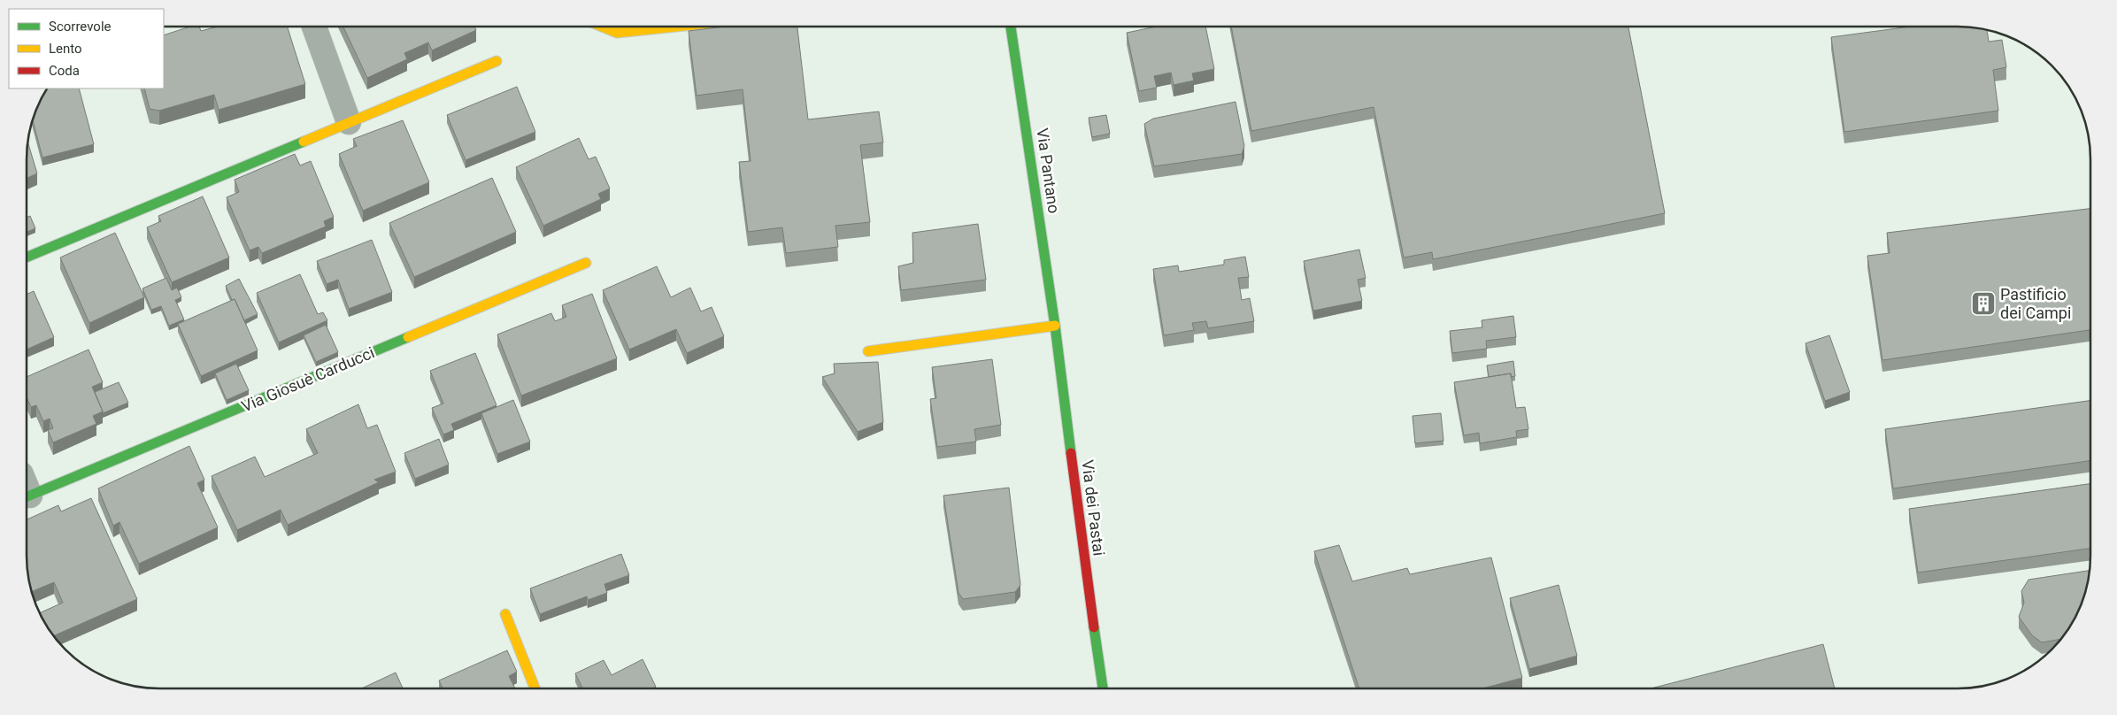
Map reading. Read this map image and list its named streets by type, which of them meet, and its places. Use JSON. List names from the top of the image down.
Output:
{
  "streets": {
    "street": ["Via Pantano", "Via Giosuè Carducci", "Via dei Pastai"]
  },
  "crossings": [
    ["Via Pantano", "Via dei Pastai"]
  ],
  "places": {
    "building": ["Pastificio dei Campi"]
  },
  "legend": ["Scorrevole", "Lento", "Coda"]
}
